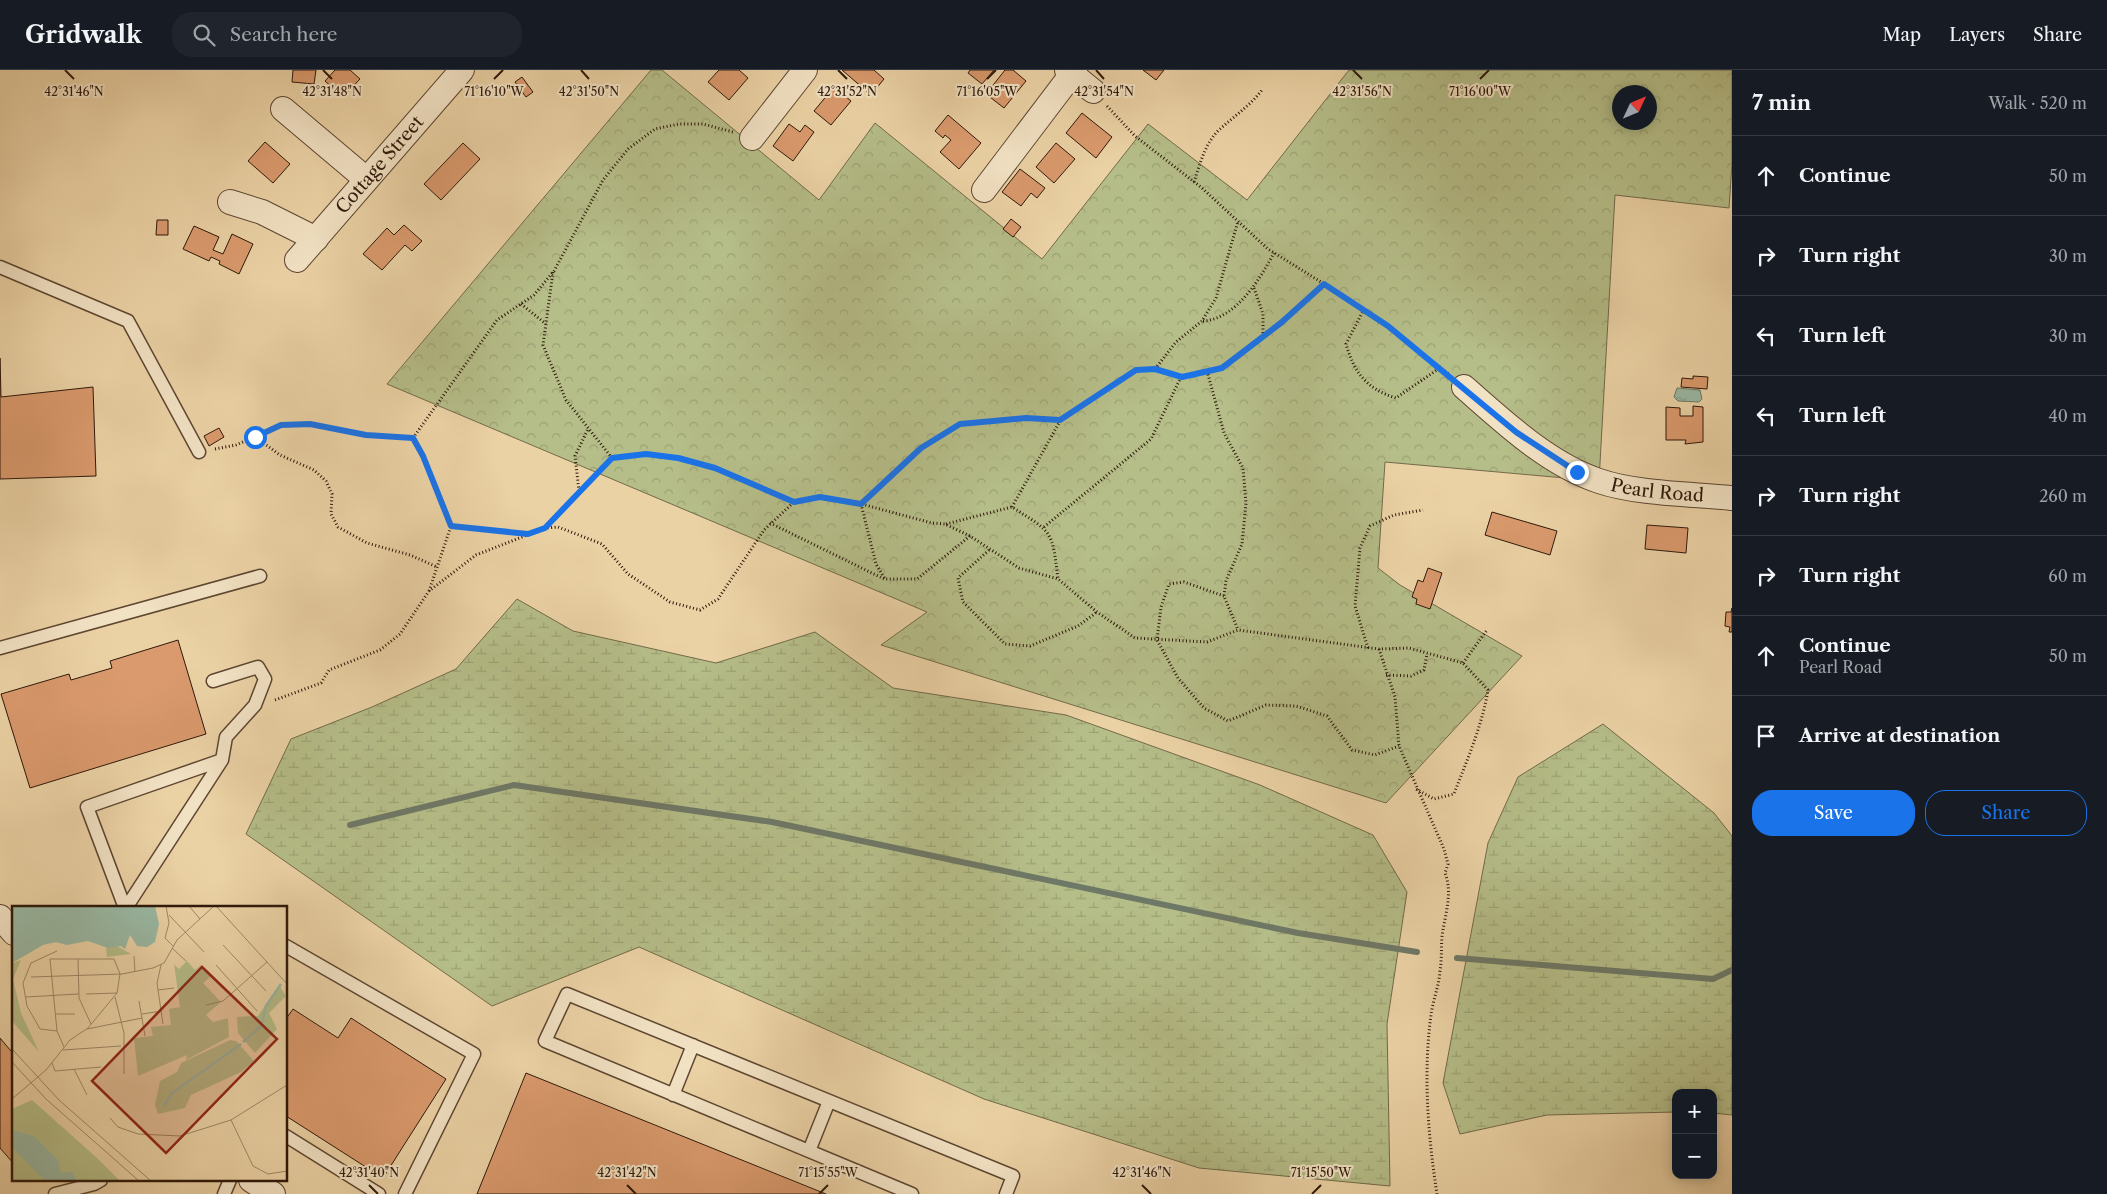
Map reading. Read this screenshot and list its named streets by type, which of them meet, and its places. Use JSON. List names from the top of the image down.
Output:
{
  "streets": {
    "street": ["Cottage Street", "Pearl Road"]
  },
  "north": "top right",
  "page": {
    "header": "Gridwalk",
    "search": "Search here",
    "nav": ["Map", "Layers", "Share"],
    "heading": ["7 min", "Walk · 520 m"],
    "list": [
      ["Continue", "50 m"],
      ["Turn right", "30 m"],
      ["Turn left", "30 m"],
      ["Turn left", "40 m"],
      ["Turn right", "260 m"],
      ["Turn right", "60 m"],
      ["Continue", "Pearl Road", "50 m"],
      "Arrive at destination"
    ],
    "buttons": ["Save", "Share"],
    "map_buttons": ["+", "−"]
  },
  "coordinates": [
    "71°16'10\"W",
    "71°16'05\"W",
    "71°16'00\"W",
    "42°31'46\"N",
    "42°31'48\"N",
    "42°31'50\"N",
    "42°31'52\"N",
    "42°31'54\"N",
    "42°31'56\"N",
    "42°31'40\"N",
    "42°31'42\"N",
    "71°15'55\"W",
    "71°15'50\"W"
  ]
}
